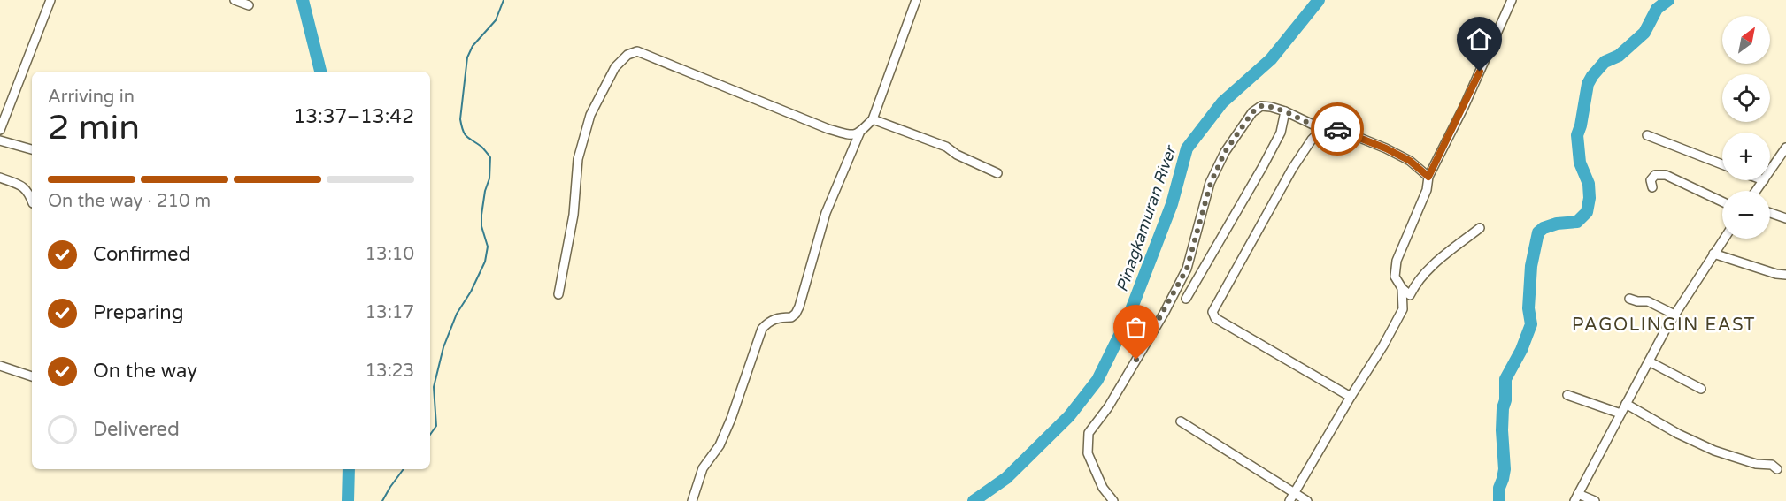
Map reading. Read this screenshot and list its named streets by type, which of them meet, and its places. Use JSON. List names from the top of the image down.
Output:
{
  "districts": ["PAGOLINGIN EAST"],
  "water": ["Pinagkamuran River"],
  "north": "top right",
  "page": {
    "map_buttons": ["+", "−"],
    "heading": ["2 min", "Arriving in", "13:37–13:42"],
    "bar": "On the way · 210 m",
    "list": [
      ["Confirmed", "13:10"],
      ["Preparing", "13:17"],
      ["On the way", "13:23"],
      "Delivered"
    ]
  }
}
